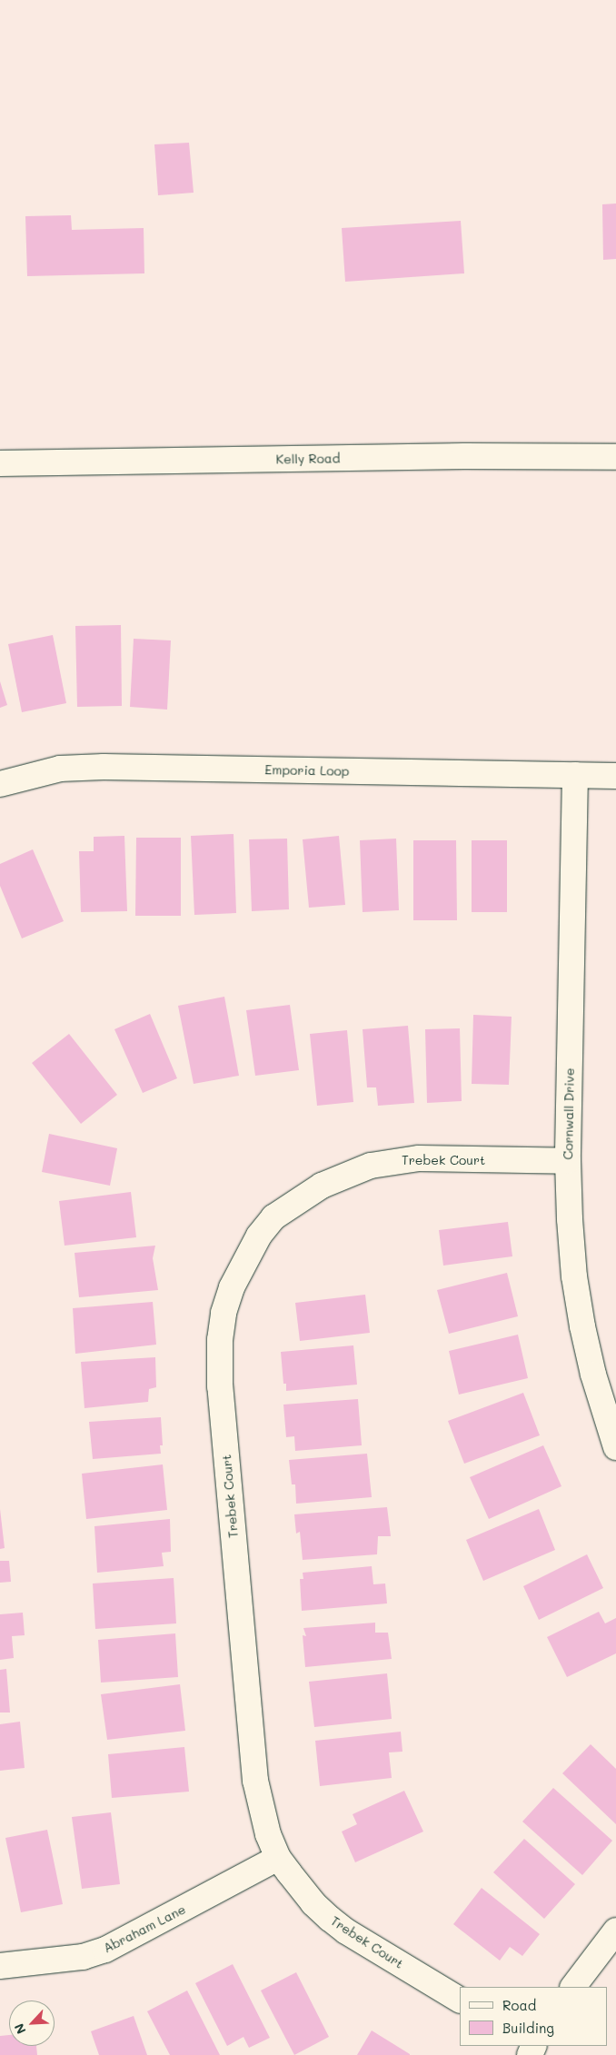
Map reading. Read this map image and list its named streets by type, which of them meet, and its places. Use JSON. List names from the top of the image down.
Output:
{
  "streets": {
    "street": [
      "Kelly Road",
      "Emporia Loop",
      "Cornwall Drive",
      "Trebek Court",
      "Abraham Lane"
    ]
  },
  "crossings": [
    ["Emporia Loop", "Cornwall Drive"],
    ["Cornwall Drive", "Trebek Court"],
    ["Trebek Court", "Abraham Lane"]
  ],
  "legend": ["Road", "Building"],
  "north": "bottom left"
}
